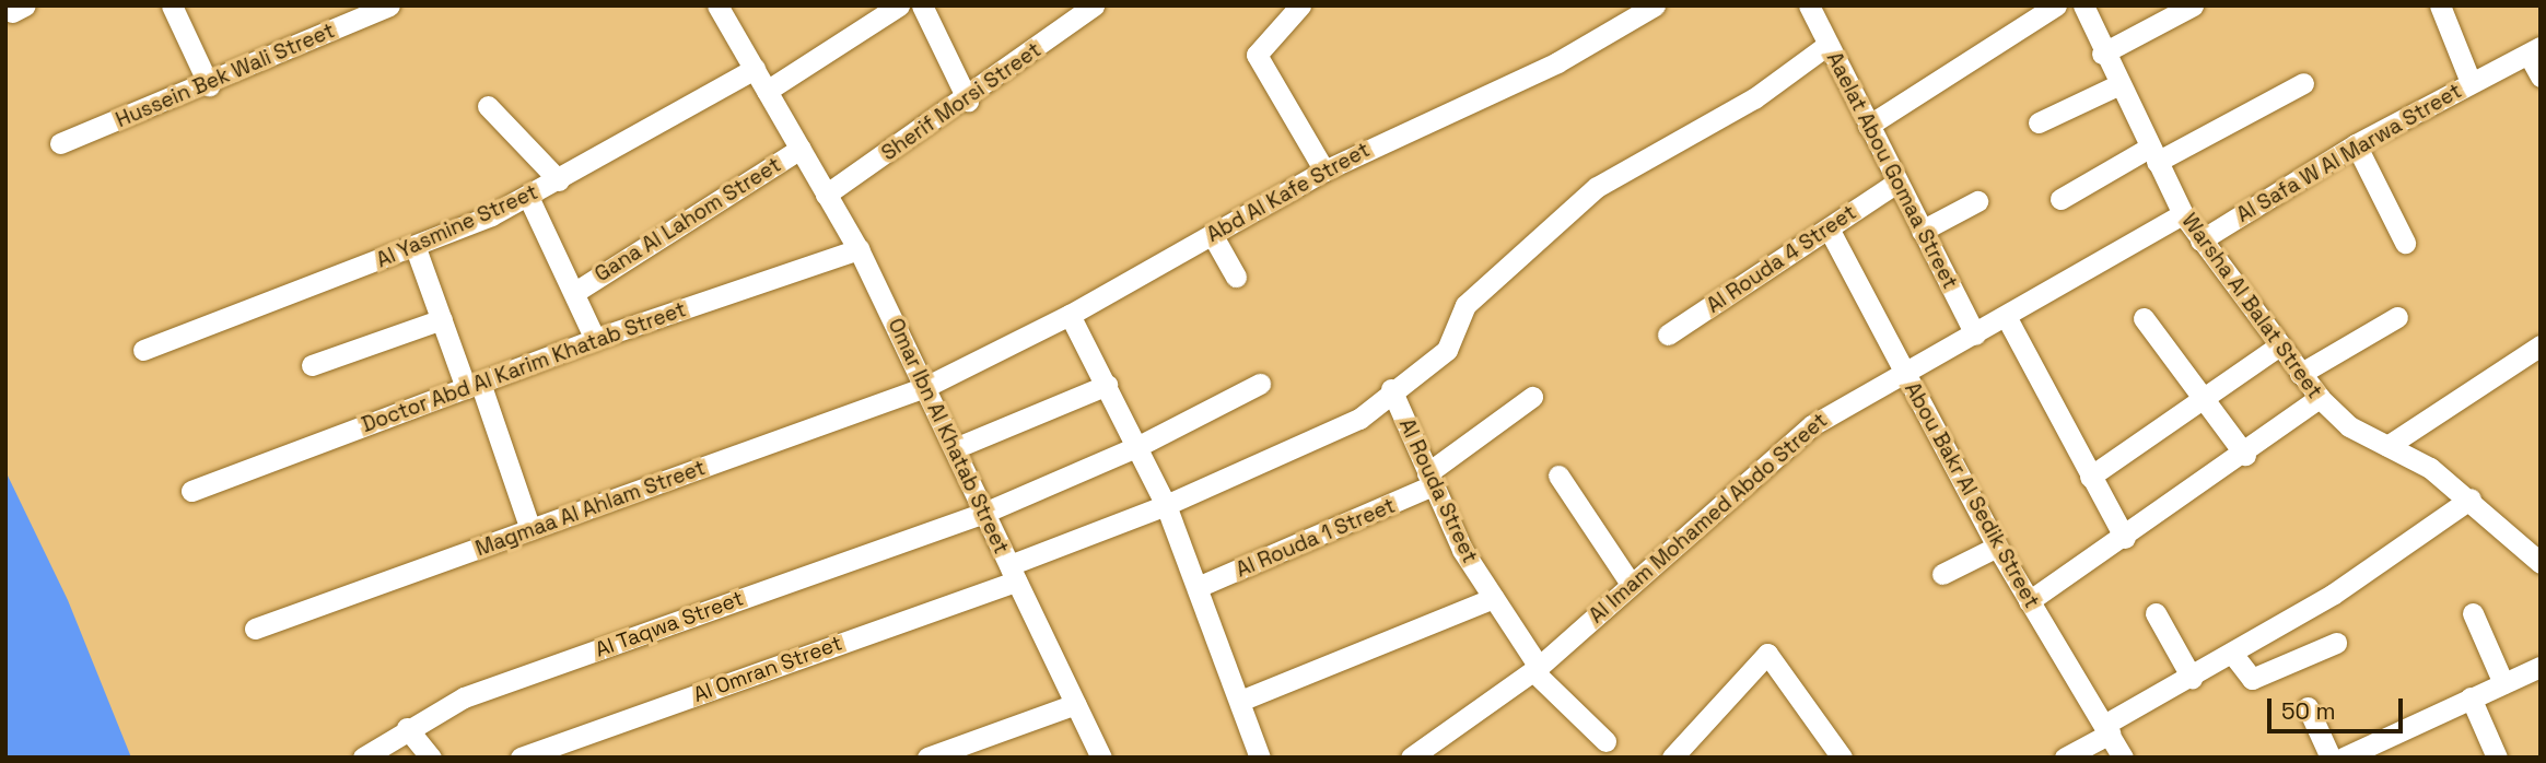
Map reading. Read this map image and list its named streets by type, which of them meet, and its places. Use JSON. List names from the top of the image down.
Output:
{
  "streets": {
    "street": [
      "Hussein Bek Wali Street",
      "Sherif Morsi Street",
      "Al Safa W Al Marwa Street",
      "Aaelat Abou Gomaa Street",
      "Abd Al Kafe Street",
      "Gana Al Lahom Street",
      "Al Yasmine Street",
      "Al Rouda 4 Street",
      "Warsha Al Balat Street",
      "Doctor Abd Al Karim Khatab Street",
      "Omar Ibn Al Khatab Street",
      "Al Rouda Street",
      "Abou Bakr Al Sedik Street",
      "Magmaa Al Ahlam Street",
      "Al Imam Mohamed Abdo Street",
      "Al Rouda 1 Street",
      "Al Taqwa Street",
      "Al Omran Street"
    ]
  },
  "crossings": [
    ["Sherif Morsi Street", "Omar Ibn Al Khatab Street"],
    ["Al Safa W Al Marwa Street", "Warsha Al Balat Street"],
    ["Aaelat Abou Gomaa Street", "Al Rouda 4 Street"],
    ["Aaelat Abou Gomaa Street", "Omar Ibn Al Khatab Street"],
    ["Aaelat Abou Gomaa Street", "Al Imam Mohamed Abdo Street"],
    ["Abd Al Kafe Street", "Omar Ibn Al Khatab Street"],
    ["Abd Al Kafe Street", "Magmaa Al Ahlam Street"],
    ["Gana Al Lahom Street", "Omar Ibn Al Khatab Street"],
    ["Al Yasmine Street", "Omar Ibn Al Khatab Street"],
    ["Al Rouda 4 Street", "Abou Bakr Al Sedik Street"],
    ["Warsha Al Balat Street", "Al Imam Mohamed Abdo Street"],
    ["Doctor Abd Al Karim Khatab Street", "Omar Ibn Al Khatab Street"],
    ["Omar Ibn Al Khatab Street", "Al Rouda Street"],
    ["Omar Ibn Al Khatab Street", "Magmaa Al Ahlam Street"],
    ["Omar Ibn Al Khatab Street", "Al Taqwa Street"],
    ["Omar Ibn Al Khatab Street", "Al Omran Street"],
    ["Al Rouda Street", "Al Imam Mohamed Abdo Street"],
    ["Al Rouda Street", "Al Rouda 1 Street"],
    ["Abou Bakr Al Sedik Street", "Al Imam Mohamed Abdo Street"]
  ],
  "scale_bar": "50 m"
}
